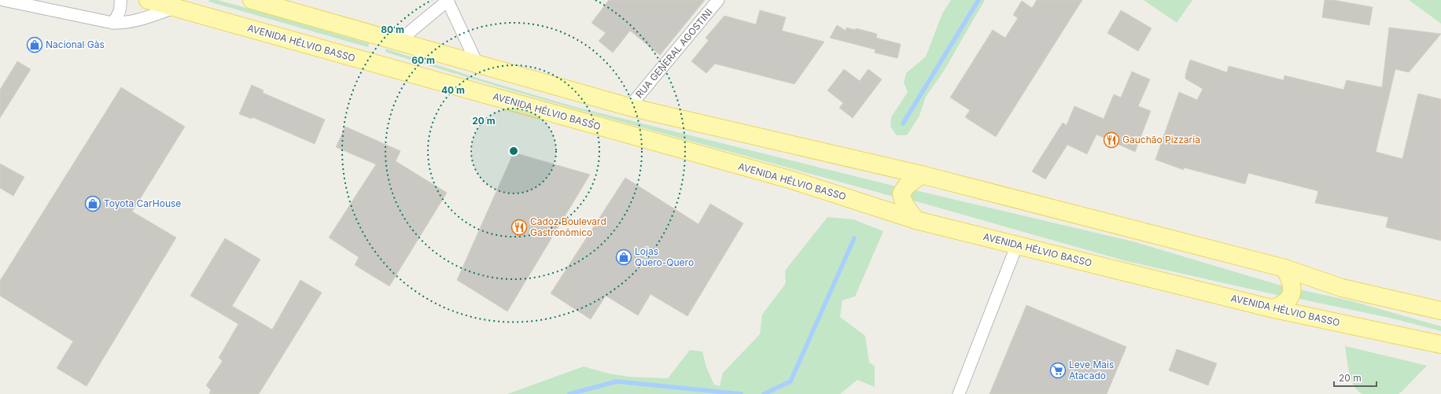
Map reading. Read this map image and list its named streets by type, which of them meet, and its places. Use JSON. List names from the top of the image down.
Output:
{
  "streets": {
    "main road": ["AVENIDA HÉLVIO BASSO"],
    "street": ["RUA GENERAL AGOSTINI"]
  },
  "places": {
    "shop": ["Nacional Gàs", "Toyota CarHouse", "Lojas Quero-Quero"],
    "restaurant": ["Gauchão Pizzaria", "Cadoz Boulevard Gastronômico"],
    "supermarket": ["Leve Mais Atacado"]
  },
  "scale_bar": "20 m",
  "rings": [
    "80 m",
    "60 m",
    "40 m",
    "20 m"
  ]
}
